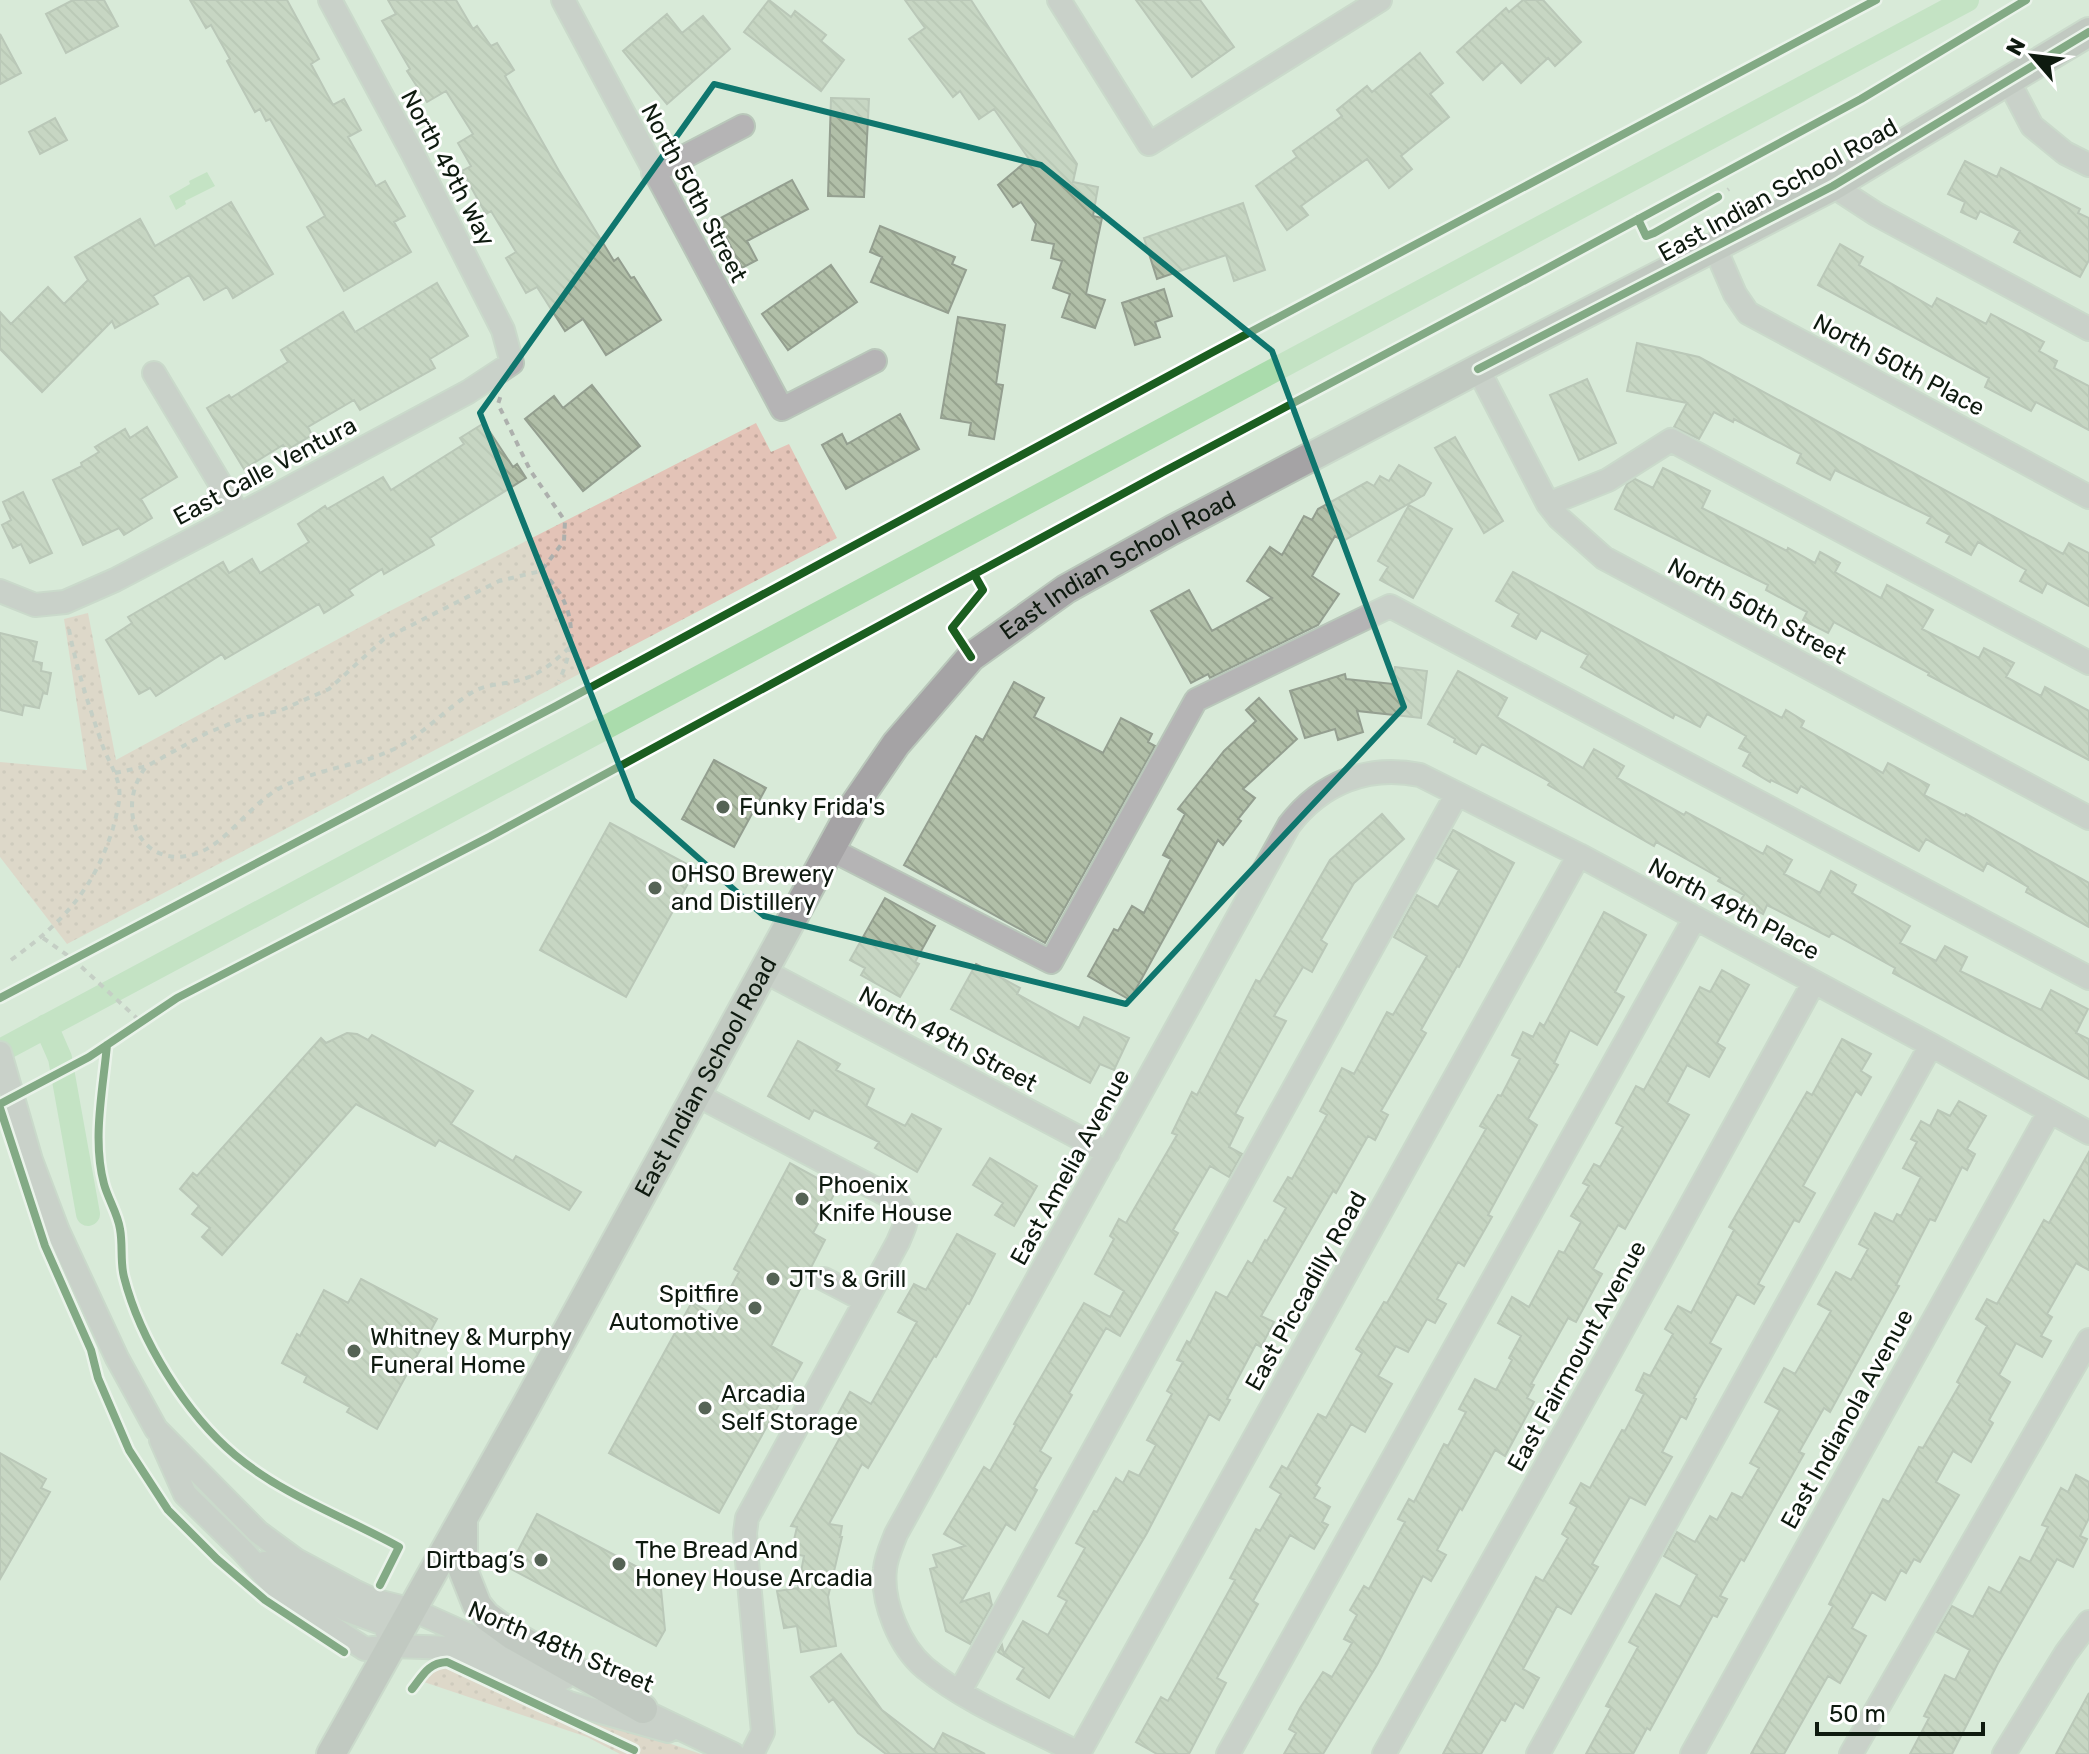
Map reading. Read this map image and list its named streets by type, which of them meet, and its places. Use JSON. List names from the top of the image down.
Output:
{
  "streets": {
    "main road": ["East Indian School Road"],
    "street": [
      "North 49th Way",
      "North 50th Street",
      "North 50th Place",
      "East Calle Ventura",
      "North 49th Place",
      "North 49th Street",
      "East Amelia Avenue",
      "East Piccadilly Road",
      "East Fairmount Avenue",
      "East Indianola Avenue",
      "North 48th Street"
    ]
  },
  "crossings": [
    ["North 49th Way", "East Calle Ventura"],
    ["East Indian School Road", "North 50th Street"],
    ["East Indian School Road", "North 50th Place"],
    ["East Indian School Road", "North 49th Street"],
    ["East Indian School Road", "North 48th Street"],
    ["North 49th Place", "East Amelia Avenue"],
    ["North 49th Place", "East Piccadilly Road"],
    ["North 49th Place", "East Fairmount Avenue"],
    ["North 49th Place", "East Indianola Avenue"],
    ["North 49th Street", "East Amelia Avenue"]
  ],
  "places": [
    "Funky Frida's",
    "OHSO Brewery and Distillery",
    "Phoenix Knife House",
    "JT's & Grill",
    "Spitfire Automotive",
    "Whitney & Murphy Funeral Home",
    "Arcadia Self Storage",
    "Dirtbag’s",
    "The Bread And Honey House Arcadia"
  ],
  "scale_bar": "50 m",
  "north": "top left"
}
